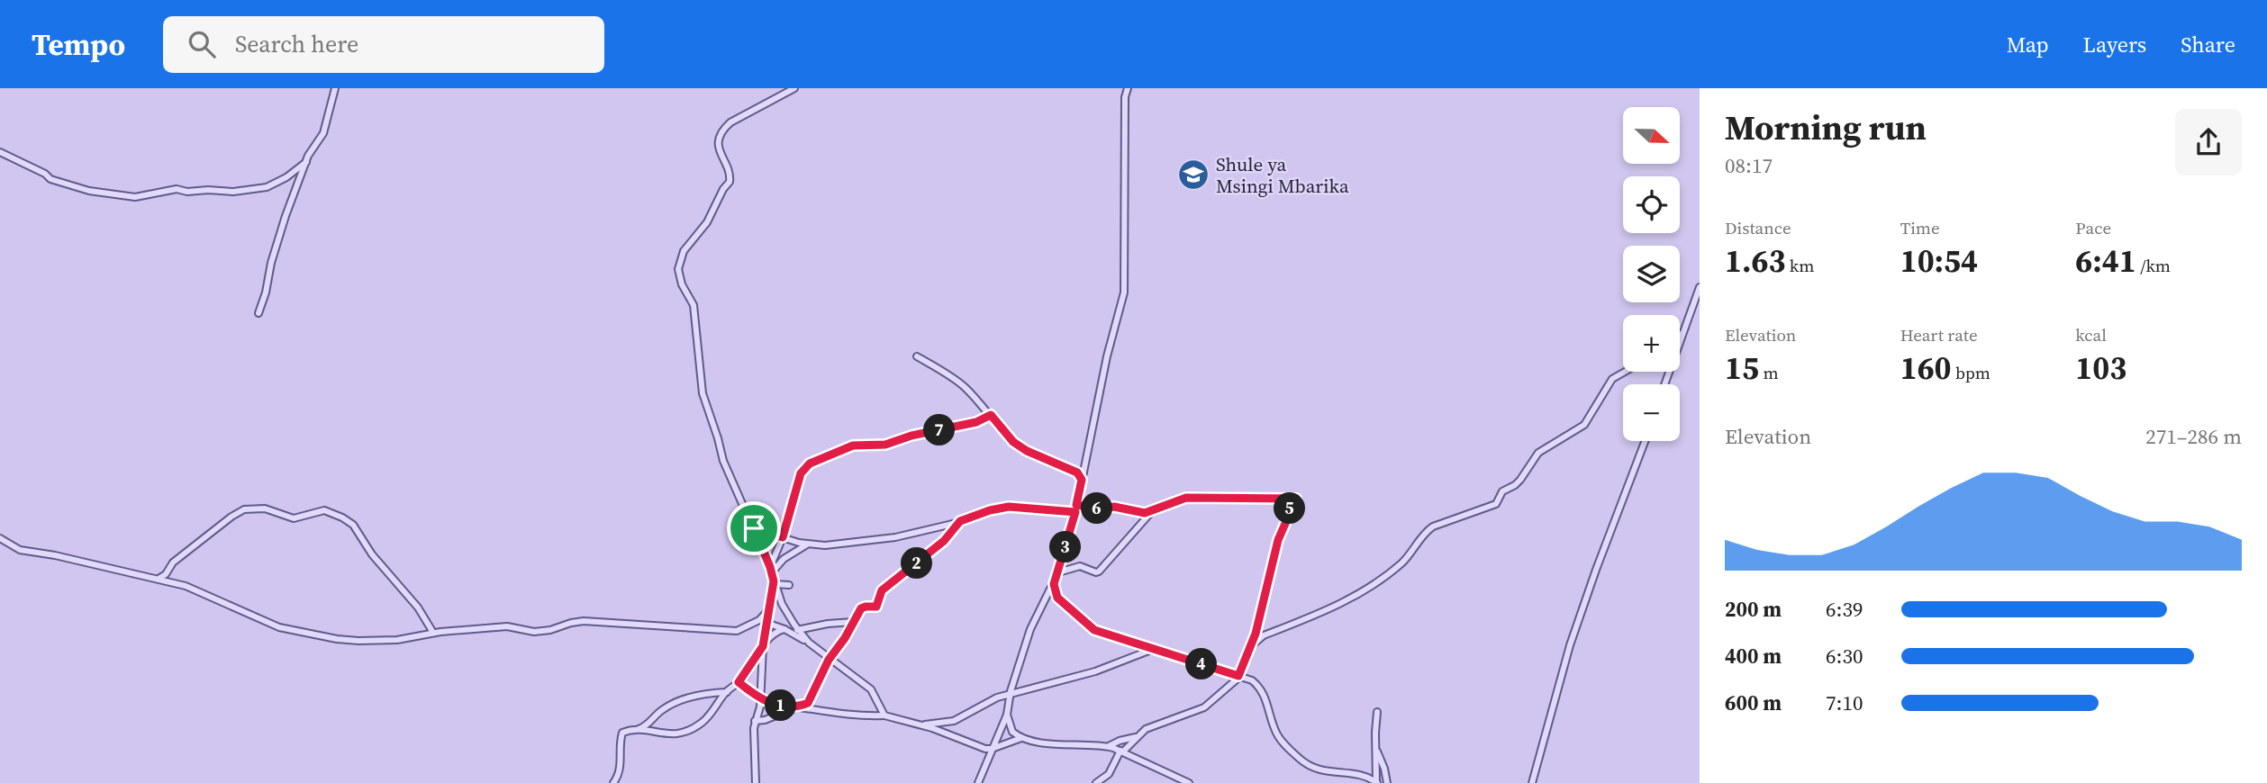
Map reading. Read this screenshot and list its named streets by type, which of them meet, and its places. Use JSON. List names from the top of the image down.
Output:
{
  "places": {
    "school or university": ["Shule ya Msingi Mbarika"]
  },
  "north": "right",
  "page": {
    "header": "Tempo",
    "search": "Search here",
    "nav": ["Map", "Layers", "Share"],
    "heading": ["Morning run", "08:17"],
    "map_buttons": ["+", "−"],
    "stats": [
      ["Distance", "1.63 km"],
      ["Time", "10:54"],
      ["Pace", "6:41 /km"],
      ["Elevation", "15 m"],
      ["Heart rate", "160 bpm"],
      ["kcal", "103"]
    ],
    "chart": ["Elevation", "271–286 m"],
    "pins": [
      "7",
      "5",
      "6",
      "3",
      "2",
      "4",
      "1"
    ],
    "list": [
      {
        "name": "200 m",
        "note": "6:39"
      },
      {
        "name": "400 m",
        "note": "6:30"
      },
      {
        "name": "600 m",
        "note": "7:10"
      }
    ]
  }
}
